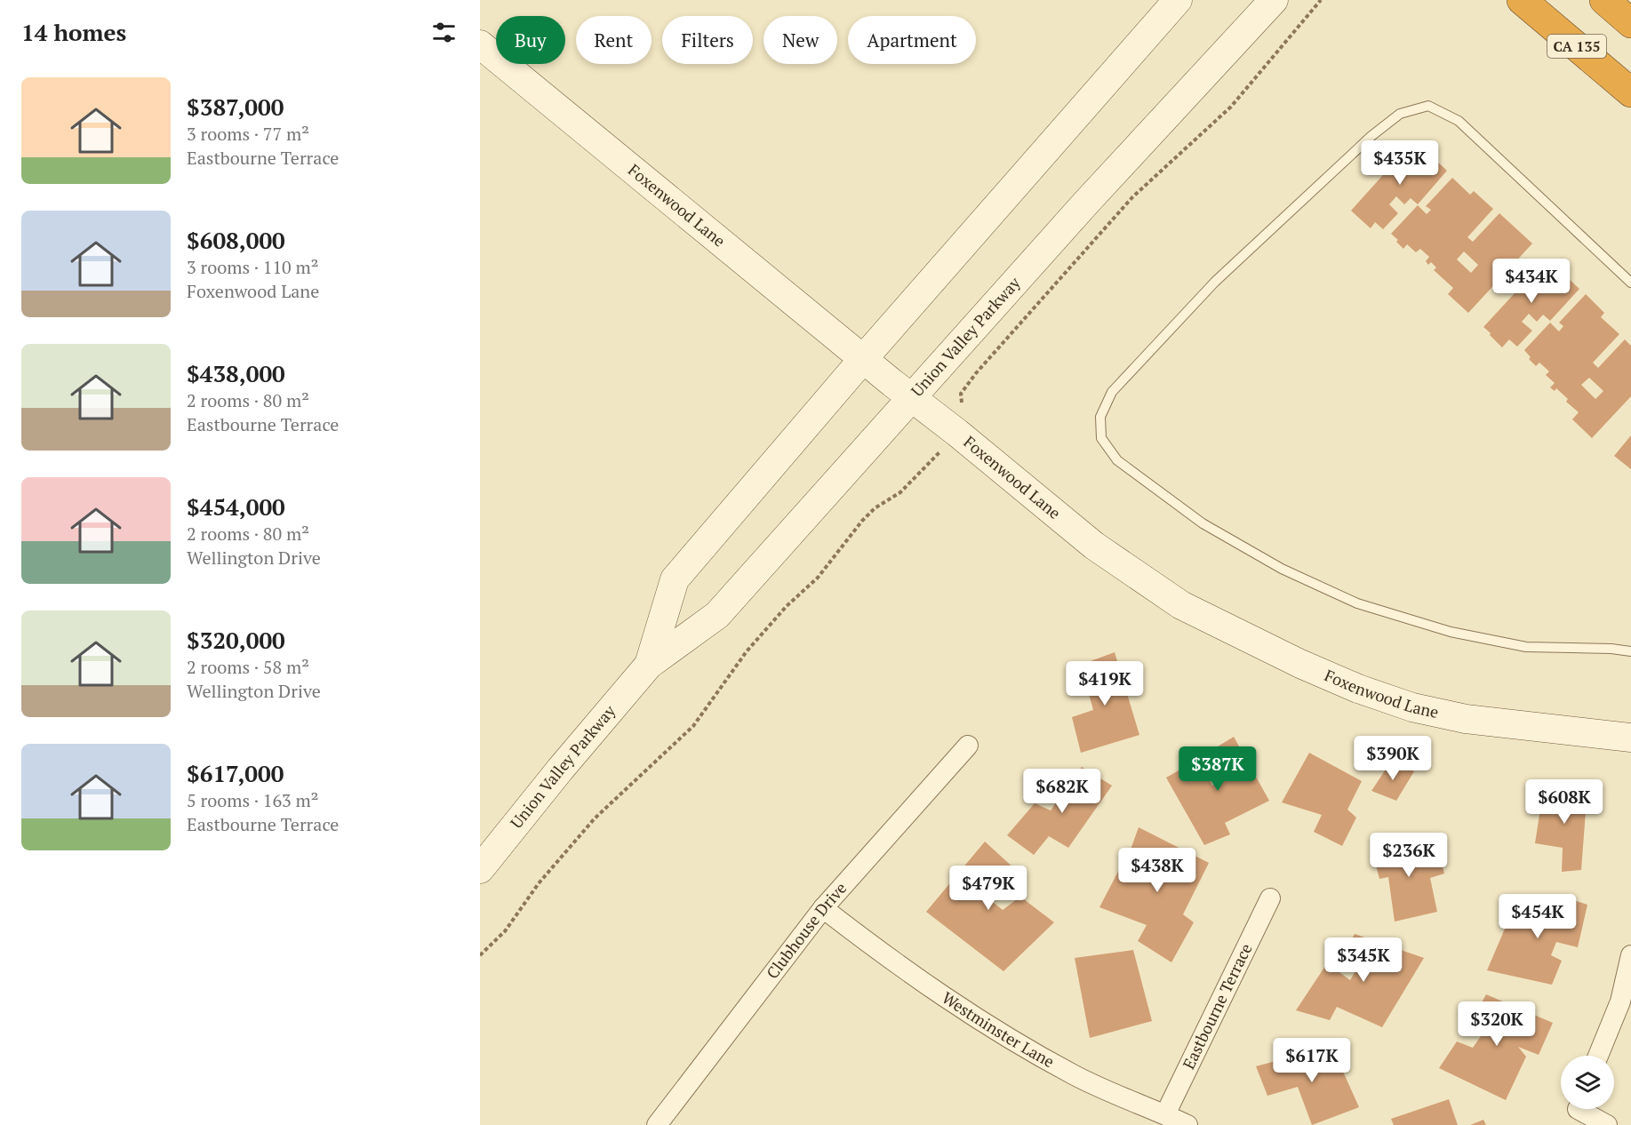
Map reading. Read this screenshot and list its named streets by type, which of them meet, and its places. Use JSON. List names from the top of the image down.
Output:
{
  "streets": {
    "highway": ["CA 135"],
    "street": [
      "Foxenwood Lane",
      "Union Valley Parkway",
      "Clubhouse Drive",
      "Eastbourne Terrace",
      "Westminster Lane"
    ]
  },
  "crossings": [
    ["Foxenwood Lane", "Union Valley Parkway"],
    ["Clubhouse Drive", "Westminster Lane"],
    ["Eastbourne Terrace", "Westminster Lane"]
  ],
  "page": {
    "heading": "14 homes",
    "chip": [
      "Buy",
      "Rent",
      "Filters",
      "New",
      "Apartment"
    ],
    "list": [
      {
        "name": "$387,000",
        "note": "3 rooms · 77 m² · Eastbourne Terrace"
      },
      {
        "name": "$608,000",
        "note": "3 rooms · 110 m² · Foxenwood Lane"
      },
      {
        "name": "$438,000",
        "note": "2 rooms · 80 m² · Eastbourne Terrace"
      },
      {
        "name": "$454,000",
        "note": "2 rooms · 80 m² · Wellington Drive"
      },
      {
        "name": "$320,000",
        "note": "2 rooms · 58 m² · Wellington Drive"
      },
      {
        "name": "$617,000",
        "note": "5 rooms · 163 m² · Eastbourne Terrace"
      }
    ],
    "price": [
      "$435K",
      "$434K",
      "$419K",
      "$390K",
      "$387K",
      "$682K",
      "$608K",
      "$236K",
      "$438K",
      "$479K",
      "$454K",
      "$345K",
      "$320K",
      "$617K"
    ]
  }
}
